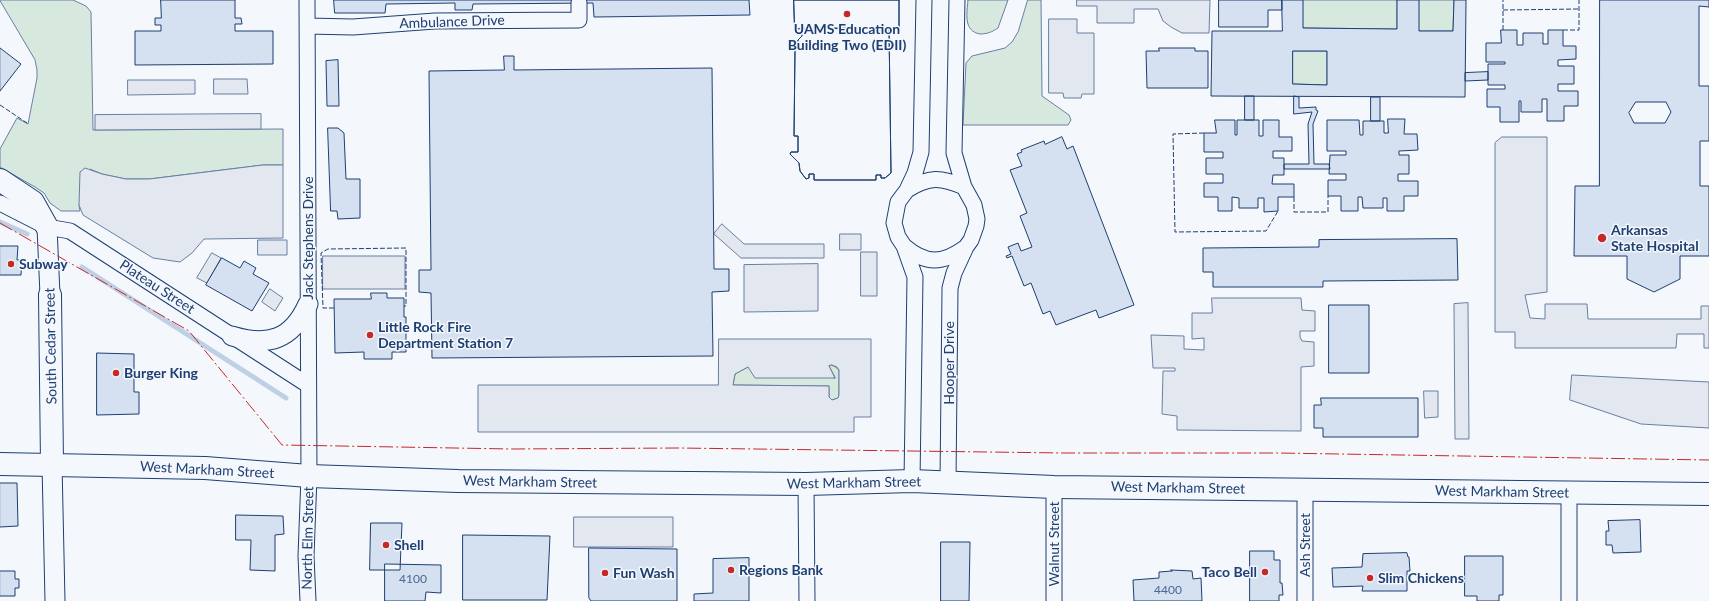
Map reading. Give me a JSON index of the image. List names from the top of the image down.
{
  "streets": {
    "main road": ["South Cedar Street", "West Markham Street"],
    "street": [
      "Ambulance Drive",
      "Jack Stephens Drive",
      "Plateau Street",
      "Hooper Drive",
      "North Elm Street",
      "Walnut Street",
      "Ash Street"
    ]
  },
  "crossings": [
    ["Ambulance Drive", "Jack Stephens Drive"],
    ["Jack Stephens Drive", "Plateau Street"],
    ["Jack Stephens Drive", "West Markham Street"],
    ["Jack Stephens Drive", "North Elm Street"],
    ["Plateau Street", "South Cedar Street"],
    ["South Cedar Street", "West Markham Street"],
    ["Hooper Drive", "West Markham Street"],
    ["West Markham Street", "North Elm Street"],
    ["West Markham Street", "Walnut Street"],
    ["West Markham Street", "Ash Street"]
  ],
  "places": [
    "UAMS Education Building Two (EDII)",
    "Arkansas State Hospital",
    "Subway",
    "Little Rock Fire Department Station 7",
    "Burger King",
    "Shell",
    "Regions Bank",
    "Taco Bell",
    "Fun Wash",
    "Slim Chickens"
  ],
  "house_numbers": ["4100", "4400"]
}
